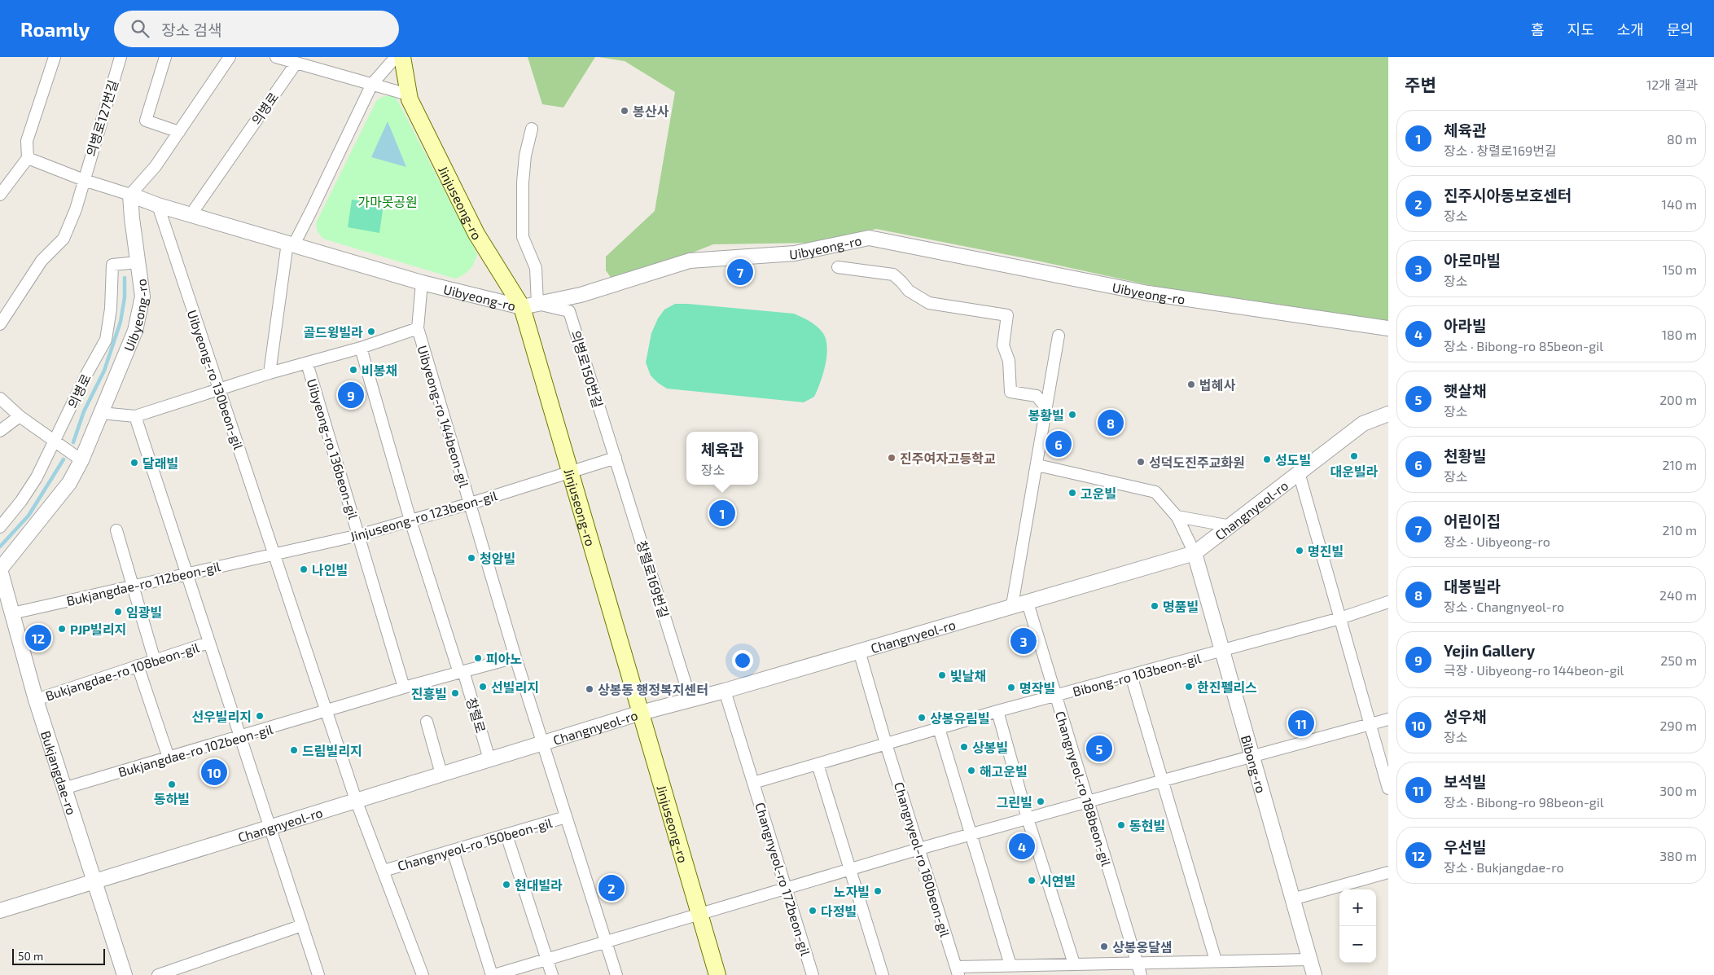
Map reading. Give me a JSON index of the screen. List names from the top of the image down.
{
  "streets": {
    "main road": ["Jinjuseong-ro"],
    "street": [
      "의병로",
      "의병로127번길",
      "Uibyeong-ro",
      "의병로150번길",
      "Uibyeong-ro 130beon-gil",
      "Uibyeong-ro 144beon-gil",
      "Uibyeong-ro 136beon-gil",
      "Changnyeol-ro",
      "Jinjuseong-ro 123beon-gil",
      "창렬로169번길",
      "Bukjangdae-ro 112beon-gil",
      "Bukjangdae-ro 108beon-gil",
      "Bibong-ro 103beon-gil",
      "창렬로",
      "Bukjangdae-ro 102beon-gil",
      "Bibong-ro",
      "Bukjangdae-ro",
      "Changnyeol-ro 188beon-gil",
      "Changnyeol-ro 150beon-gil",
      "Changnyeol-ro 180beon-gil",
      "Changnyeol-ro 172beon-gil"
    ]
  },
  "crossings": [
    ["의병로", "Uibyeong-ro"],
    ["Jinjuseong-ro", "Uibyeong-ro"],
    ["Jinjuseong-ro", "의병로150번길"],
    ["Jinjuseong-ro", "Changnyeol-ro"],
    ["Jinjuseong-ro", "Jinjuseong-ro 123beon-gil"],
    ["Uibyeong-ro", "의병로150번길"],
    ["Uibyeong-ro", "Uibyeong-ro 130beon-gil"],
    ["Uibyeong-ro", "Uibyeong-ro 144beon-gil"],
    ["Uibyeong-ro", "Bukjangdae-ro"],
    ["의병로150번길", "Jinjuseong-ro 123beon-gil"],
    ["의병로150번길", "창렬로169번길"],
    ["Uibyeong-ro 130beon-gil", "Uibyeong-ro 136beon-gil"],
    ["Uibyeong-ro 130beon-gil", "Jinjuseong-ro 123beon-gil"],
    ["Uibyeong-ro 130beon-gil", "Bukjangdae-ro 112beon-gil"],
    ["Uibyeong-ro 130beon-gil", "Bukjangdae-ro 102beon-gil"],
    ["Uibyeong-ro 130beon-gil", "Changnyeol-ro 150beon-gil"],
    ["Uibyeong-ro 144beon-gil", "Uibyeong-ro 136beon-gil"],
    ["Uibyeong-ro 144beon-gil", "Changnyeol-ro"],
    ["Uibyeong-ro 144beon-gil", "Jinjuseong-ro 123beon-gil"],
    ["Uibyeong-ro 144beon-gil", "Bukjangdae-ro 102beon-gil"],
    ["Uibyeong-ro 144beon-gil", "Changnyeol-ro 150beon-gil"],
    ["Uibyeong-ro 136beon-gil", "Jinjuseong-ro 123beon-gil"],
    ["Uibyeong-ro 136beon-gil", "Bukjangdae-ro 102beon-gil"],
    ["Changnyeol-ro", "창렬로169번길"],
    ["Changnyeol-ro", "창렬로"],
    ["Changnyeol-ro", "Bibong-ro"],
    ["Changnyeol-ro", "Bukjangdae-ro"],
    ["Changnyeol-ro", "Changnyeol-ro 188beon-gil"],
    ["Changnyeol-ro", "Changnyeol-ro 150beon-gil"],
    ["Changnyeol-ro", "Changnyeol-ro 180beon-gil"],
    ["Changnyeol-ro", "Changnyeol-ro 172beon-gil"],
    ["Jinjuseong-ro 123beon-gil", "창렬로169번길"],
    ["Jinjuseong-ro 123beon-gil", "Bukjangdae-ro 112beon-gil"],
    ["Jinjuseong-ro 123beon-gil", "창렬로"],
    ["Bukjangdae-ro 112beon-gil", "Bukjangdae-ro"],
    ["Bukjangdae-ro 108beon-gil", "Bukjangdae-ro"],
    ["Bibong-ro 103beon-gil", "Bibong-ro"],
    ["Bibong-ro 103beon-gil", "Changnyeol-ro 188beon-gil"],
    ["Bibong-ro 103beon-gil", "Changnyeol-ro 180beon-gil"],
    ["창렬로", "Bukjangdae-ro 102beon-gil"],
    ["Bukjangdae-ro 102beon-gil", "Bukjangdae-ro"],
    ["Bukjangdae-ro 102beon-gil", "Changnyeol-ro 150beon-gil"]
  ],
  "parks": ["가마못공원"],
  "places": [
    "봉산사",
    "골드윙빌라",
    "비봉채",
    "법혜사",
    "봉황빌",
    "대운빌라",
    "진주여자고등학교",
    "성도빌",
    "성덕도진주교화원",
    "달래빌",
    "고운빌",
    "명진빌",
    "청암빌",
    "나인빌",
    "명품빌",
    "임광빌",
    "PJP빌리지",
    "피아노",
    "빛날채",
    "선빌리지",
    "한진펠리스",
    "명작빌",
    "상봉동 행정복지센터",
    "진흥빌",
    "선우빌리지",
    "상봉유림빌",
    "상봉빌",
    "드림빌리지",
    "해고운빌",
    "동하빌",
    "그린빌",
    "동현빌",
    "시연빌",
    "현대빌라",
    "노자빌",
    "다정빌",
    "상봉옹달샘"
  ],
  "scale_bar": "50 m",
  "page": {
    "header": "Roamly",
    "search": "장소 검색",
    "nav": [
      "홈",
      "지도",
      "소개",
      "문의"
    ],
    "heading": ["주변", "12개 결과"],
    "list": [
      {
        "mark": "1",
        "name": "체육관",
        "note": "장소 · 창렬로169번길",
        "value": "80 m"
      },
      {
        "mark": "2",
        "name": "진주시아동보호센터",
        "note": "장소",
        "value": "140 m"
      },
      {
        "mark": "3",
        "name": "아로마빌",
        "note": "장소",
        "value": "150 m"
      },
      {
        "mark": "4",
        "name": "아라빌",
        "note": "장소 · Bibong-ro 85beon-gil",
        "value": "180 m"
      },
      {
        "mark": "5",
        "name": "햇살채",
        "note": "장소",
        "value": "200 m"
      },
      {
        "mark": "6",
        "name": "천황빌",
        "note": "장소",
        "value": "210 m"
      },
      {
        "mark": "7",
        "name": "어린이집",
        "note": "장소 · Uibyeong-ro",
        "value": "210 m"
      },
      {
        "mark": "8",
        "name": "대봉빌라",
        "note": "장소 · Changnyeol-ro",
        "value": "240 m"
      },
      {
        "mark": "9",
        "name": "Yejin Gallery",
        "note": "극장 · Uibyeong-ro 144beon-gil",
        "value": "250 m"
      },
      {
        "mark": "10",
        "name": "성우채",
        "note": "장소",
        "value": "290 m"
      },
      {
        "mark": "11",
        "name": "보석빌",
        "note": "장소 · Bibong-ro 98beon-gil",
        "value": "300 m"
      },
      {
        "mark": "12",
        "name": "우선빌",
        "note": "장소 · Bukjangdae-ro",
        "value": "380 m"
      }
    ],
    "pins": [
      "7",
      "9",
      "8",
      "6",
      "1",
      "12",
      "3",
      "11",
      "5",
      "10",
      "4",
      "2"
    ],
    "popup": ["체육관", "장소"],
    "map_buttons": ["+", "−"],
    "scale": "50 m"
  }
}
